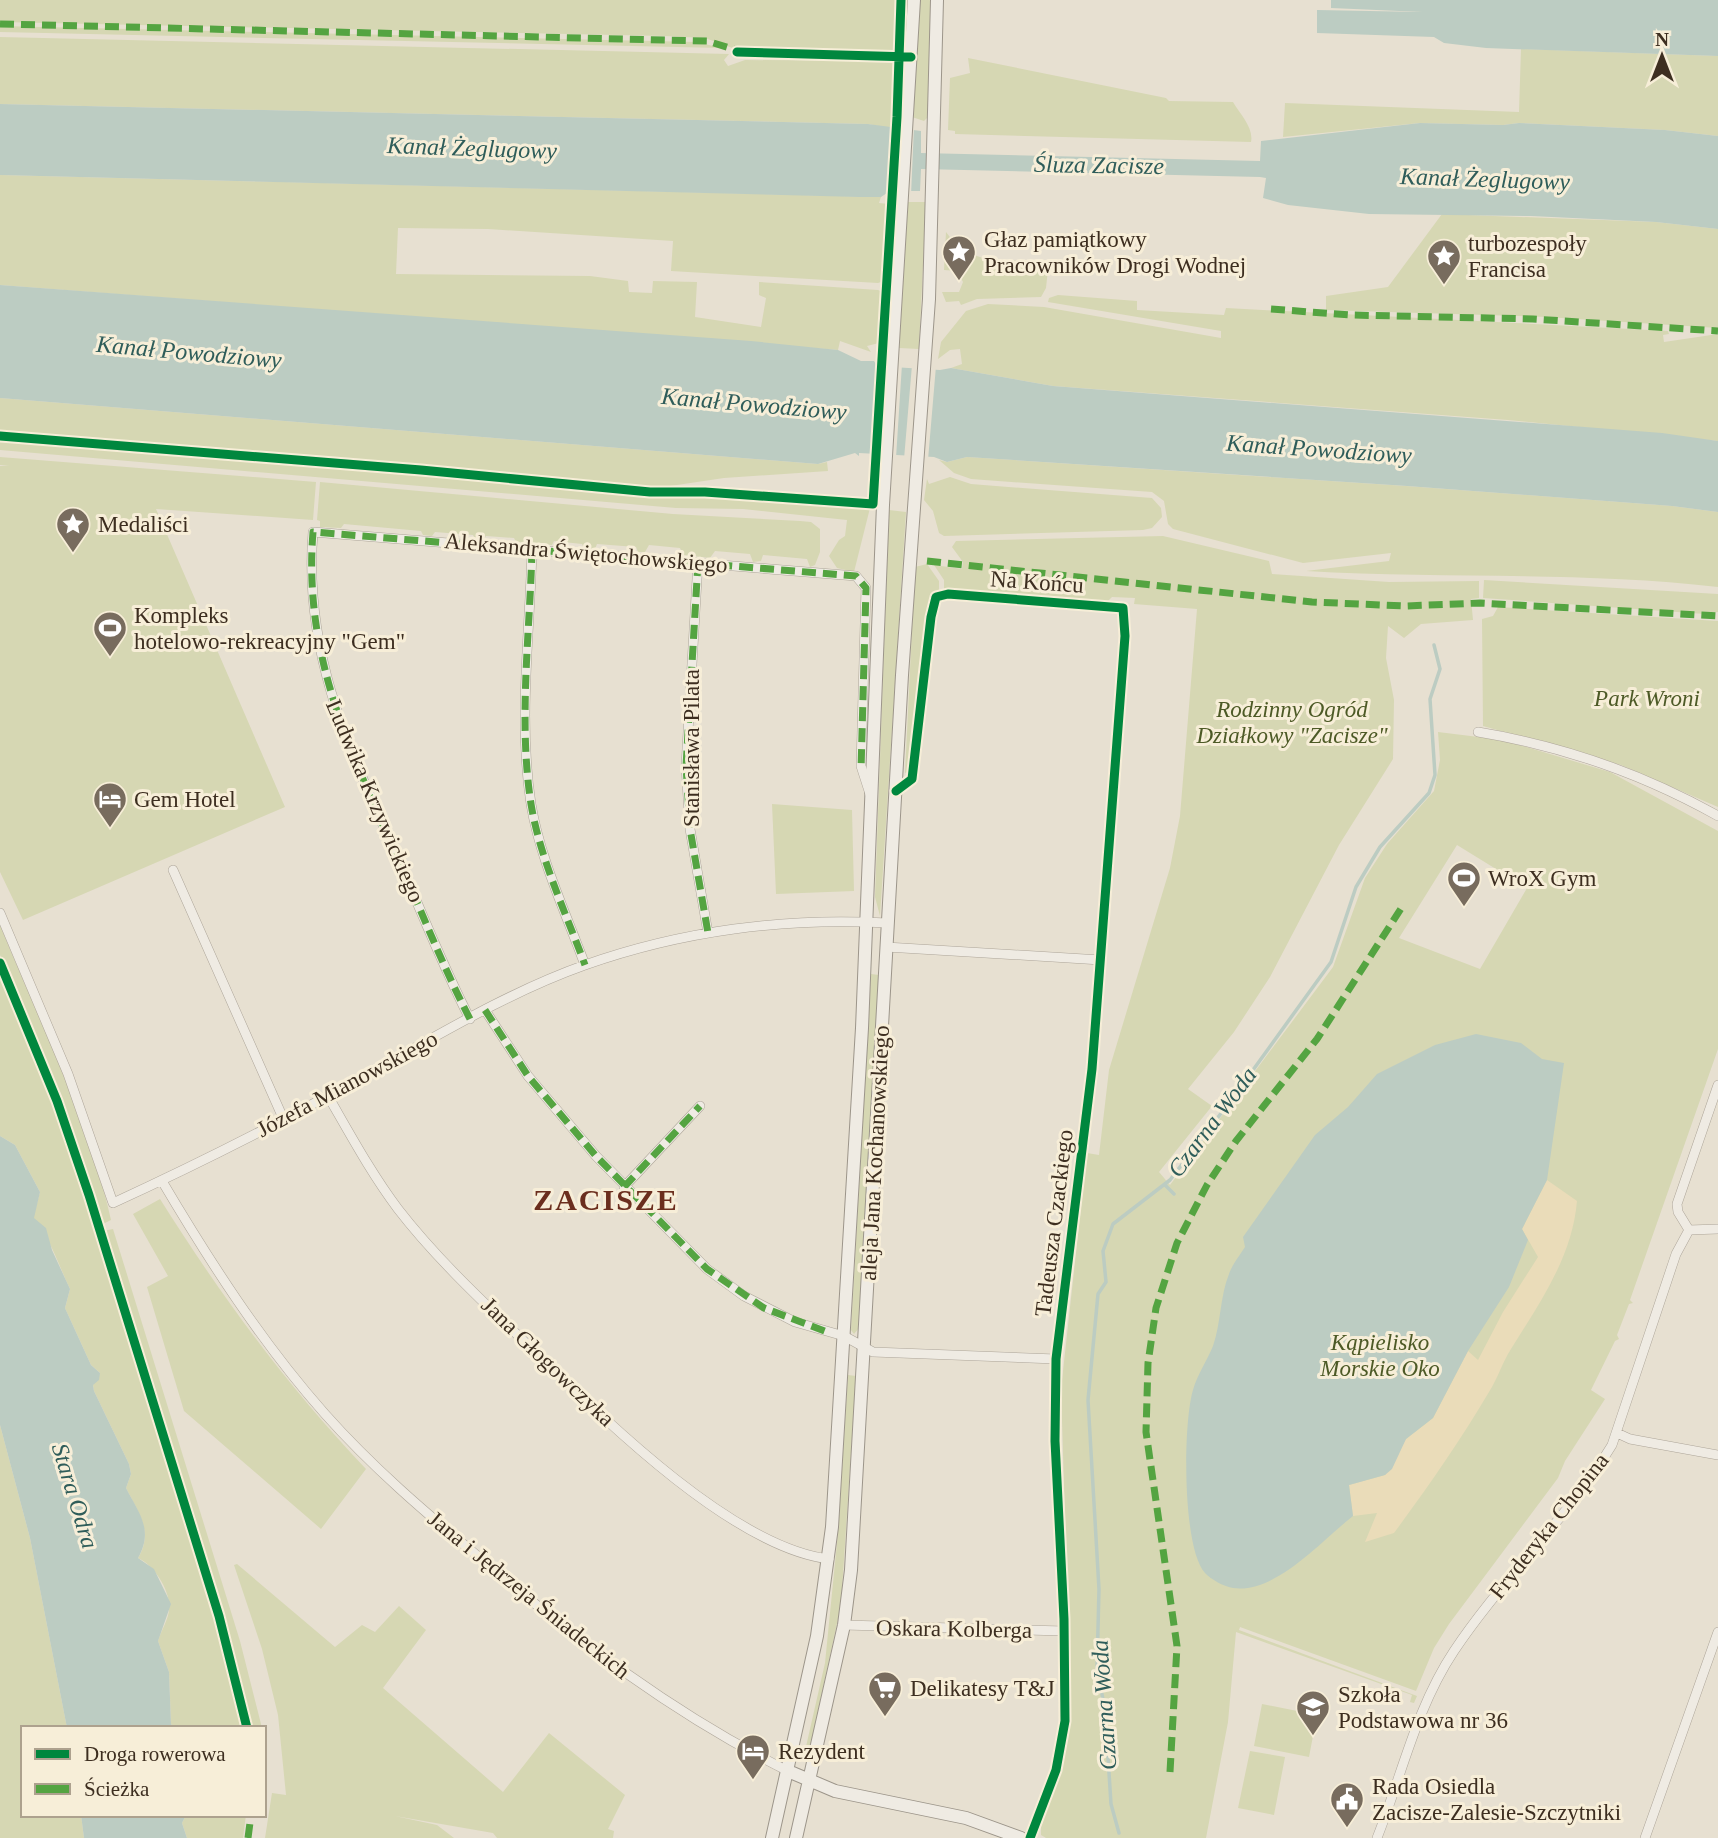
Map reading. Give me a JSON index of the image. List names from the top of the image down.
{
  "streets": {
    "main road": ["aleja Jana Kochanowskiego", "Jana i Jędrzeja Śniadeckich"],
    "street": [
      "Aleksandra Świętochowskiego",
      "Na Końcu",
      "Stanisława Pilata",
      "Ludwika Krzywickiego",
      "Józefa Mianowskiego",
      "Tadeusza Czackiego",
      "Jana Głogowczyka",
      "Fryderyka Chopina",
      "Oskara Kolberga"
    ]
  },
  "crossings": [
    ["Aleksandra Świętochowskiego", "Stanisława Pilata"],
    ["Aleksandra Świętochowskiego", "Ludwika Krzywickiego"],
    ["Aleksandra Świętochowskiego", "aleja Jana Kochanowskiego"],
    ["Na Końcu", "aleja Jana Kochanowskiego"],
    ["Na Końcu", "Tadeusza Czackiego"],
    ["Stanisława Pilata", "Józefa Mianowskiego"],
    ["Ludwika Krzywickiego", "Józefa Mianowskiego"],
    ["Józefa Mianowskiego", "aleja Jana Kochanowskiego"],
    ["Józefa Mianowskiego", "Jana Głogowczyka"],
    ["Józefa Mianowskiego", "Jana i Jędrzeja Śniadeckich"],
    ["aleja Jana Kochanowskiego", "Jana Głogowczyka"],
    ["aleja Jana Kochanowskiego", "Jana i Jędrzeja Śniadeckich"],
    ["aleja Jana Kochanowskiego", "Oskara Kolberga"],
    ["Tadeusza Czackiego", "Oskara Kolberga"]
  ],
  "districts": ["ZACISZE"],
  "water": [
    "Kanał Żeglugowy",
    "Śluza Zacisze",
    "Kanał Powodziowy",
    "Czarna Woda",
    "Stara Odra"
  ],
  "parks": ["Park Wroni", "Rodzinny Ogród Działkowy \"Zacisze\"", "Kąpielisko Morskie Oko"],
  "places": {
    "place": ["Głaz pamiątkowy Pracowników Drogi Wodnej", "turbozespoły Francisa", "Medaliści"],
    "sports": ["Kompleks hotelowo-rekreacyjny \"Gem\"", "WroX Gym"],
    "hotel": ["Gem Hotel", "Rezydent"],
    "supermarket": ["Delikatesy T&J"],
    "school or university": ["Szkoła Podstawowa nr 36"],
    "public building": ["Rada Osiedla Zacisze-Zalesie-Szczytniki"]
  },
  "legend": ["Droga rowerowa", "Ścieżka"],
  "north": "top"
}
